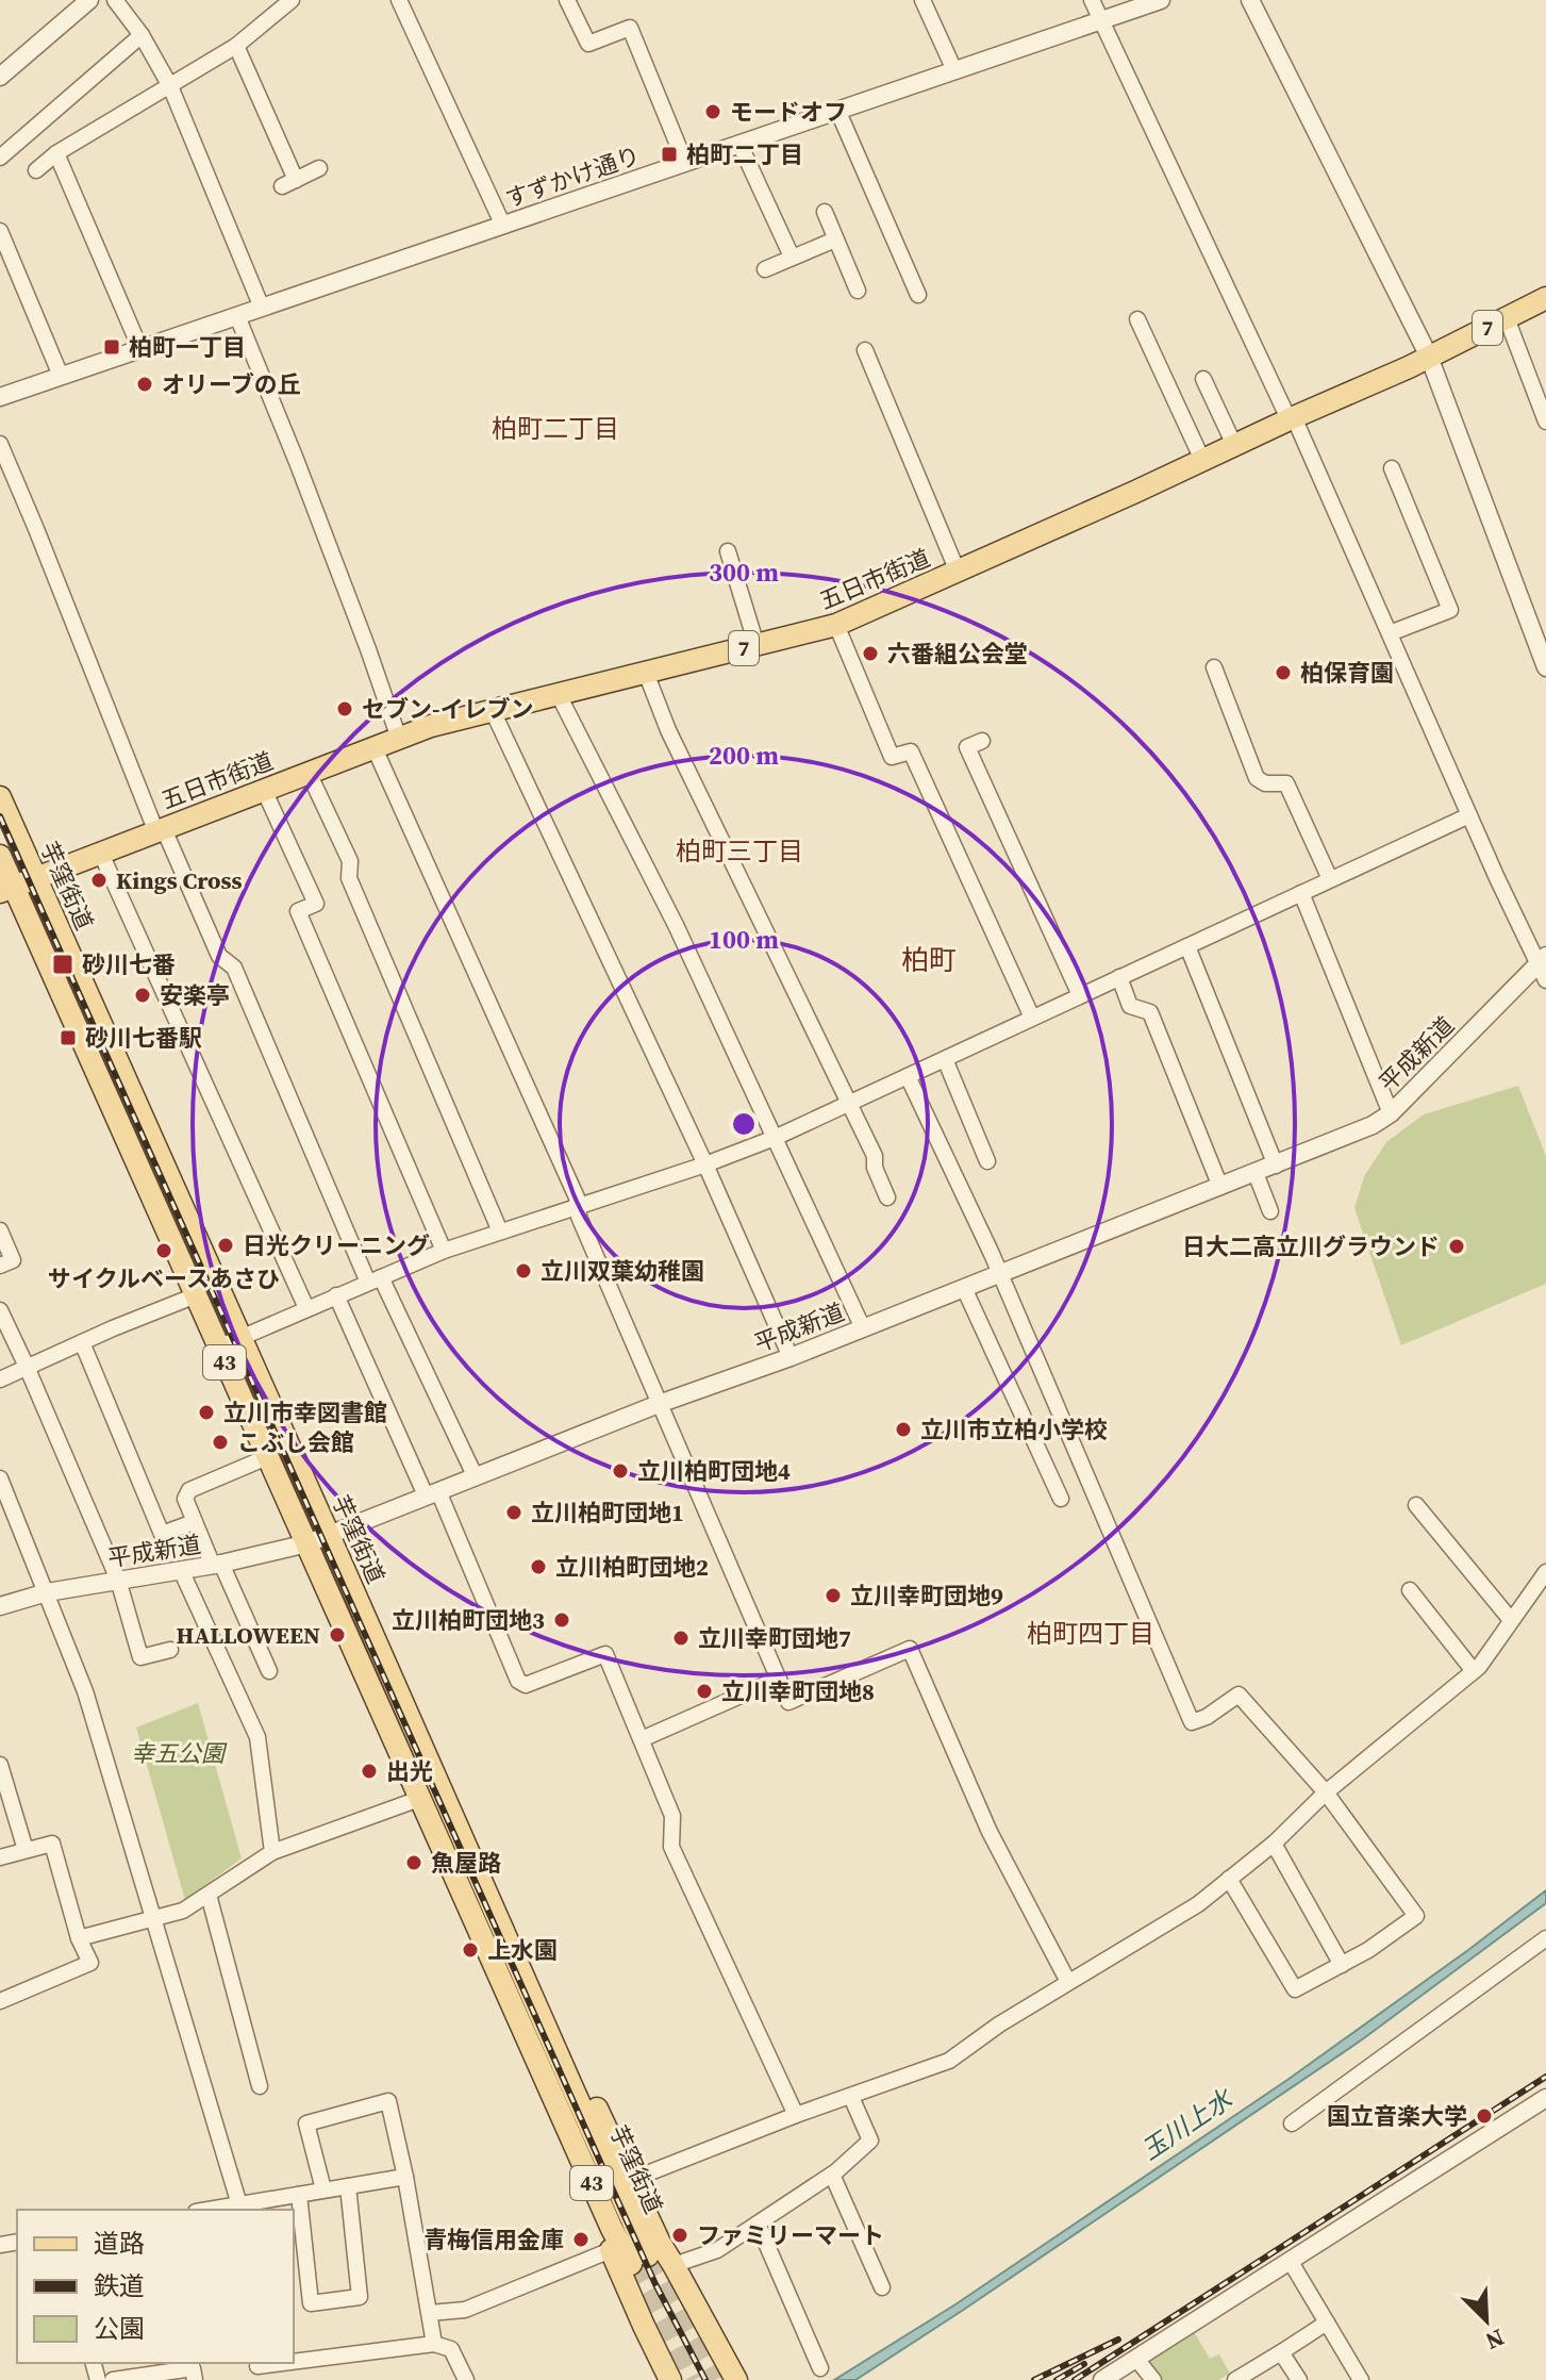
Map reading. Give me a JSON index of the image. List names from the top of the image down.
{
  "streets": {
    "main road": [
      "7",
      "五日市街道",
      "芋窪街道",
      "43"
    ],
    "street": ["すずかけ通り", "平成新道"]
  },
  "crossings": [
    ["五日市街道", "芋窪街道"],
    ["芋窪街道", "平成新道"]
  ],
  "districts": [
    "柏町二丁目",
    "柏町三丁目",
    "柏町",
    "柏町四丁目"
  ],
  "water": ["玉川上水"],
  "parks": ["幸五公園"],
  "places": {
    "other": [
      "モードオフ",
      "オリーブの丘",
      "六番組公会堂",
      "柏保育園",
      "セブン-イレブン",
      "Kings Cross",
      "安楽亭",
      "日光クリーニング",
      "日大二高立川グラウンド",
      "サイクルベースあさひ",
      "立川双葉幼稚園",
      "立川市幸図書館",
      "立川市立柏小学校",
      "こぶし会館",
      "立川柏町団地4",
      "立川柏町団地1",
      "立川柏町団地2",
      "立川幸町団地9",
      "立川柏町団地3",
      "HALLOWEEN",
      "立川幸町団地7",
      "立川幸町団地8",
      "出光",
      "魚屋路",
      "上水園",
      "国立音楽大学",
      "ファミリーマート",
      "青梅信用金庫"
    ],
    "transit": [
      "柏町二丁目",
      "柏町一丁目",
      "砂川七番",
      "砂川七番駅"
    ]
  },
  "legend": ["道路", "鉄道", "公園"],
  "north": "bottom right",
  "rings": ["300 m", "200 m", "100 m"]
}
